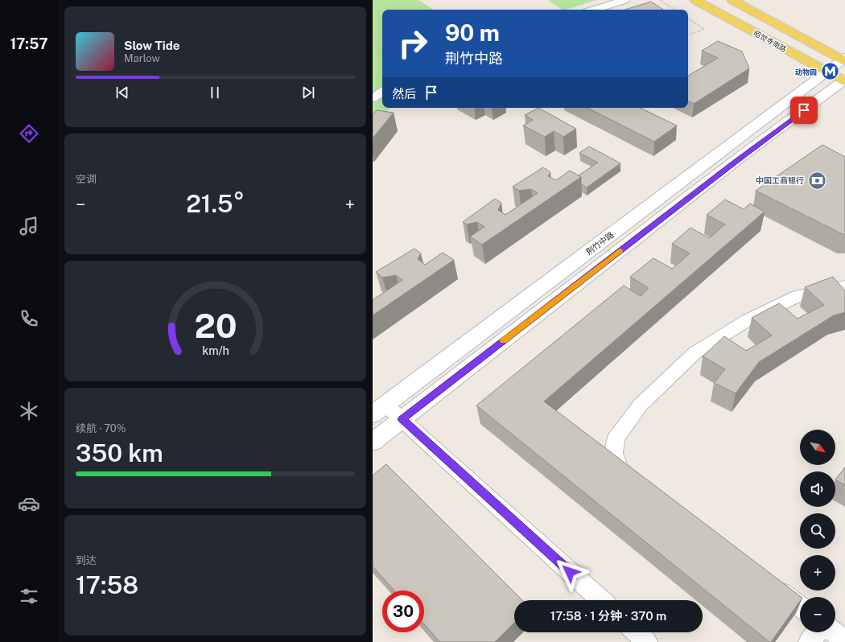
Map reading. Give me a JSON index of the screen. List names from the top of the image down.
{
  "streets": {
    "main road": ["昭觉寺南路", "荆竹中路"]
  },
  "crossings": [
    ["昭觉寺南路", "荆竹中路"]
  ],
  "places": {
    "metro station": ["动物园"],
    "bank": ["中国工商银行"]
  },
  "north": "bottom right",
  "page": {
    "tabs": "17:57",
    "turn": ["90 m", "荆竹中路"],
    "song": ["Slow Tide", "Marlow"],
    "then": "然后",
    "tile": [
      "空调",
      ["续航 · 70%", "350 km"],
      ["到达", "17:58"]
    ],
    "heat": ["−", "21.5°", "+"],
    "map_buttons": ["+", "−"],
    "limit": "30",
    "trip": "17:58 · 1 分钟 · 370 m",
    "gauge": ["20", "km/h"]
  }
}
